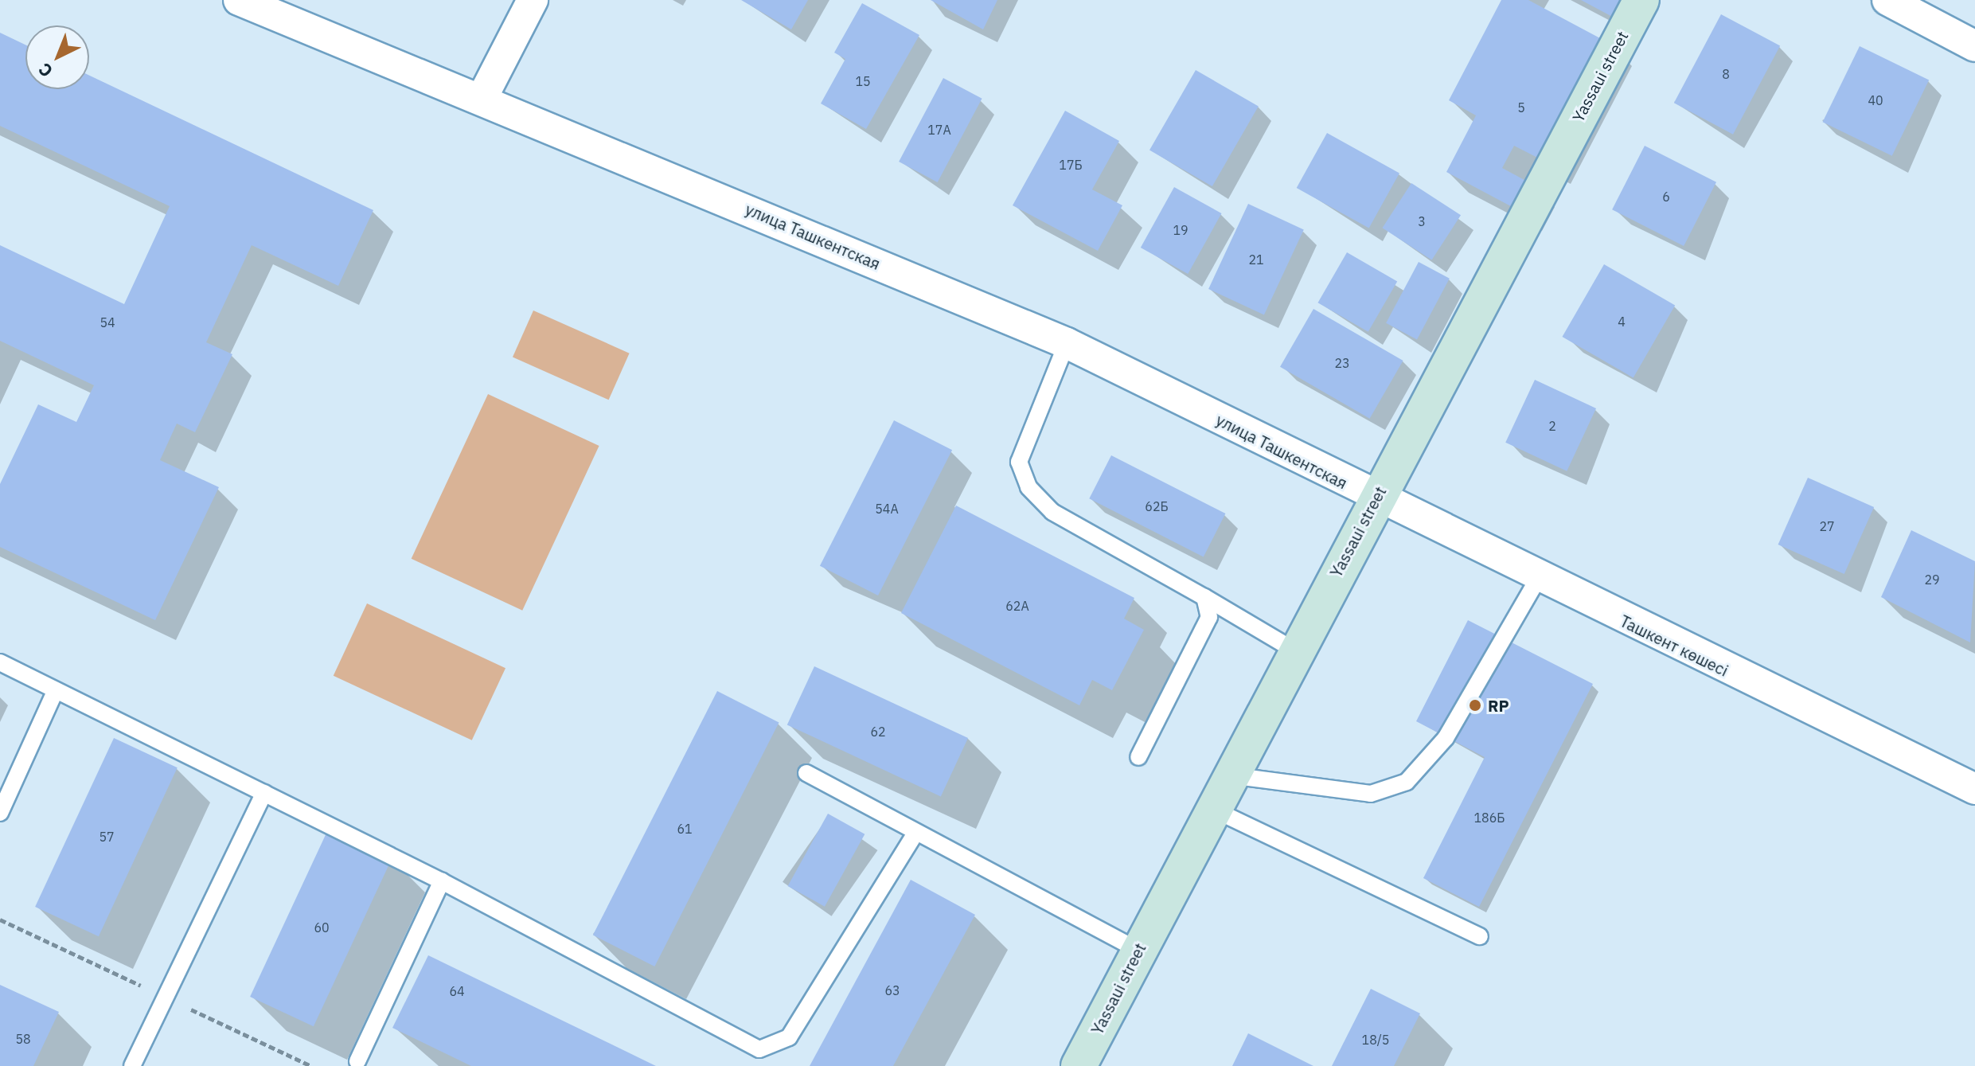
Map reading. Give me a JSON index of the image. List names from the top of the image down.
{
  "streets": {
    "main road": ["Yassaui street"],
    "street": ["улица Ташкентская", "Ташкент көшесі"]
  },
  "crossings": [
    ["Yassaui street", "улица Ташкентская"],
    ["Yassaui street", "Ташкент көшесі"],
    ["улица Ташкентская", "Ташкент көшесі"]
  ],
  "places": ["RP"],
  "house_numbers": [
    "8",
    "15",
    "40",
    "5",
    "17А",
    "17Б",
    "6",
    "3",
    "19",
    "21",
    "4",
    "54",
    "23",
    "2",
    "62Б",
    "54А",
    "27",
    "29",
    "62А",
    "62",
    "186Б",
    "61",
    "57",
    "60",
    "63",
    "64",
    "58",
    "18/5"
  ],
  "north": "bottom left"
}
